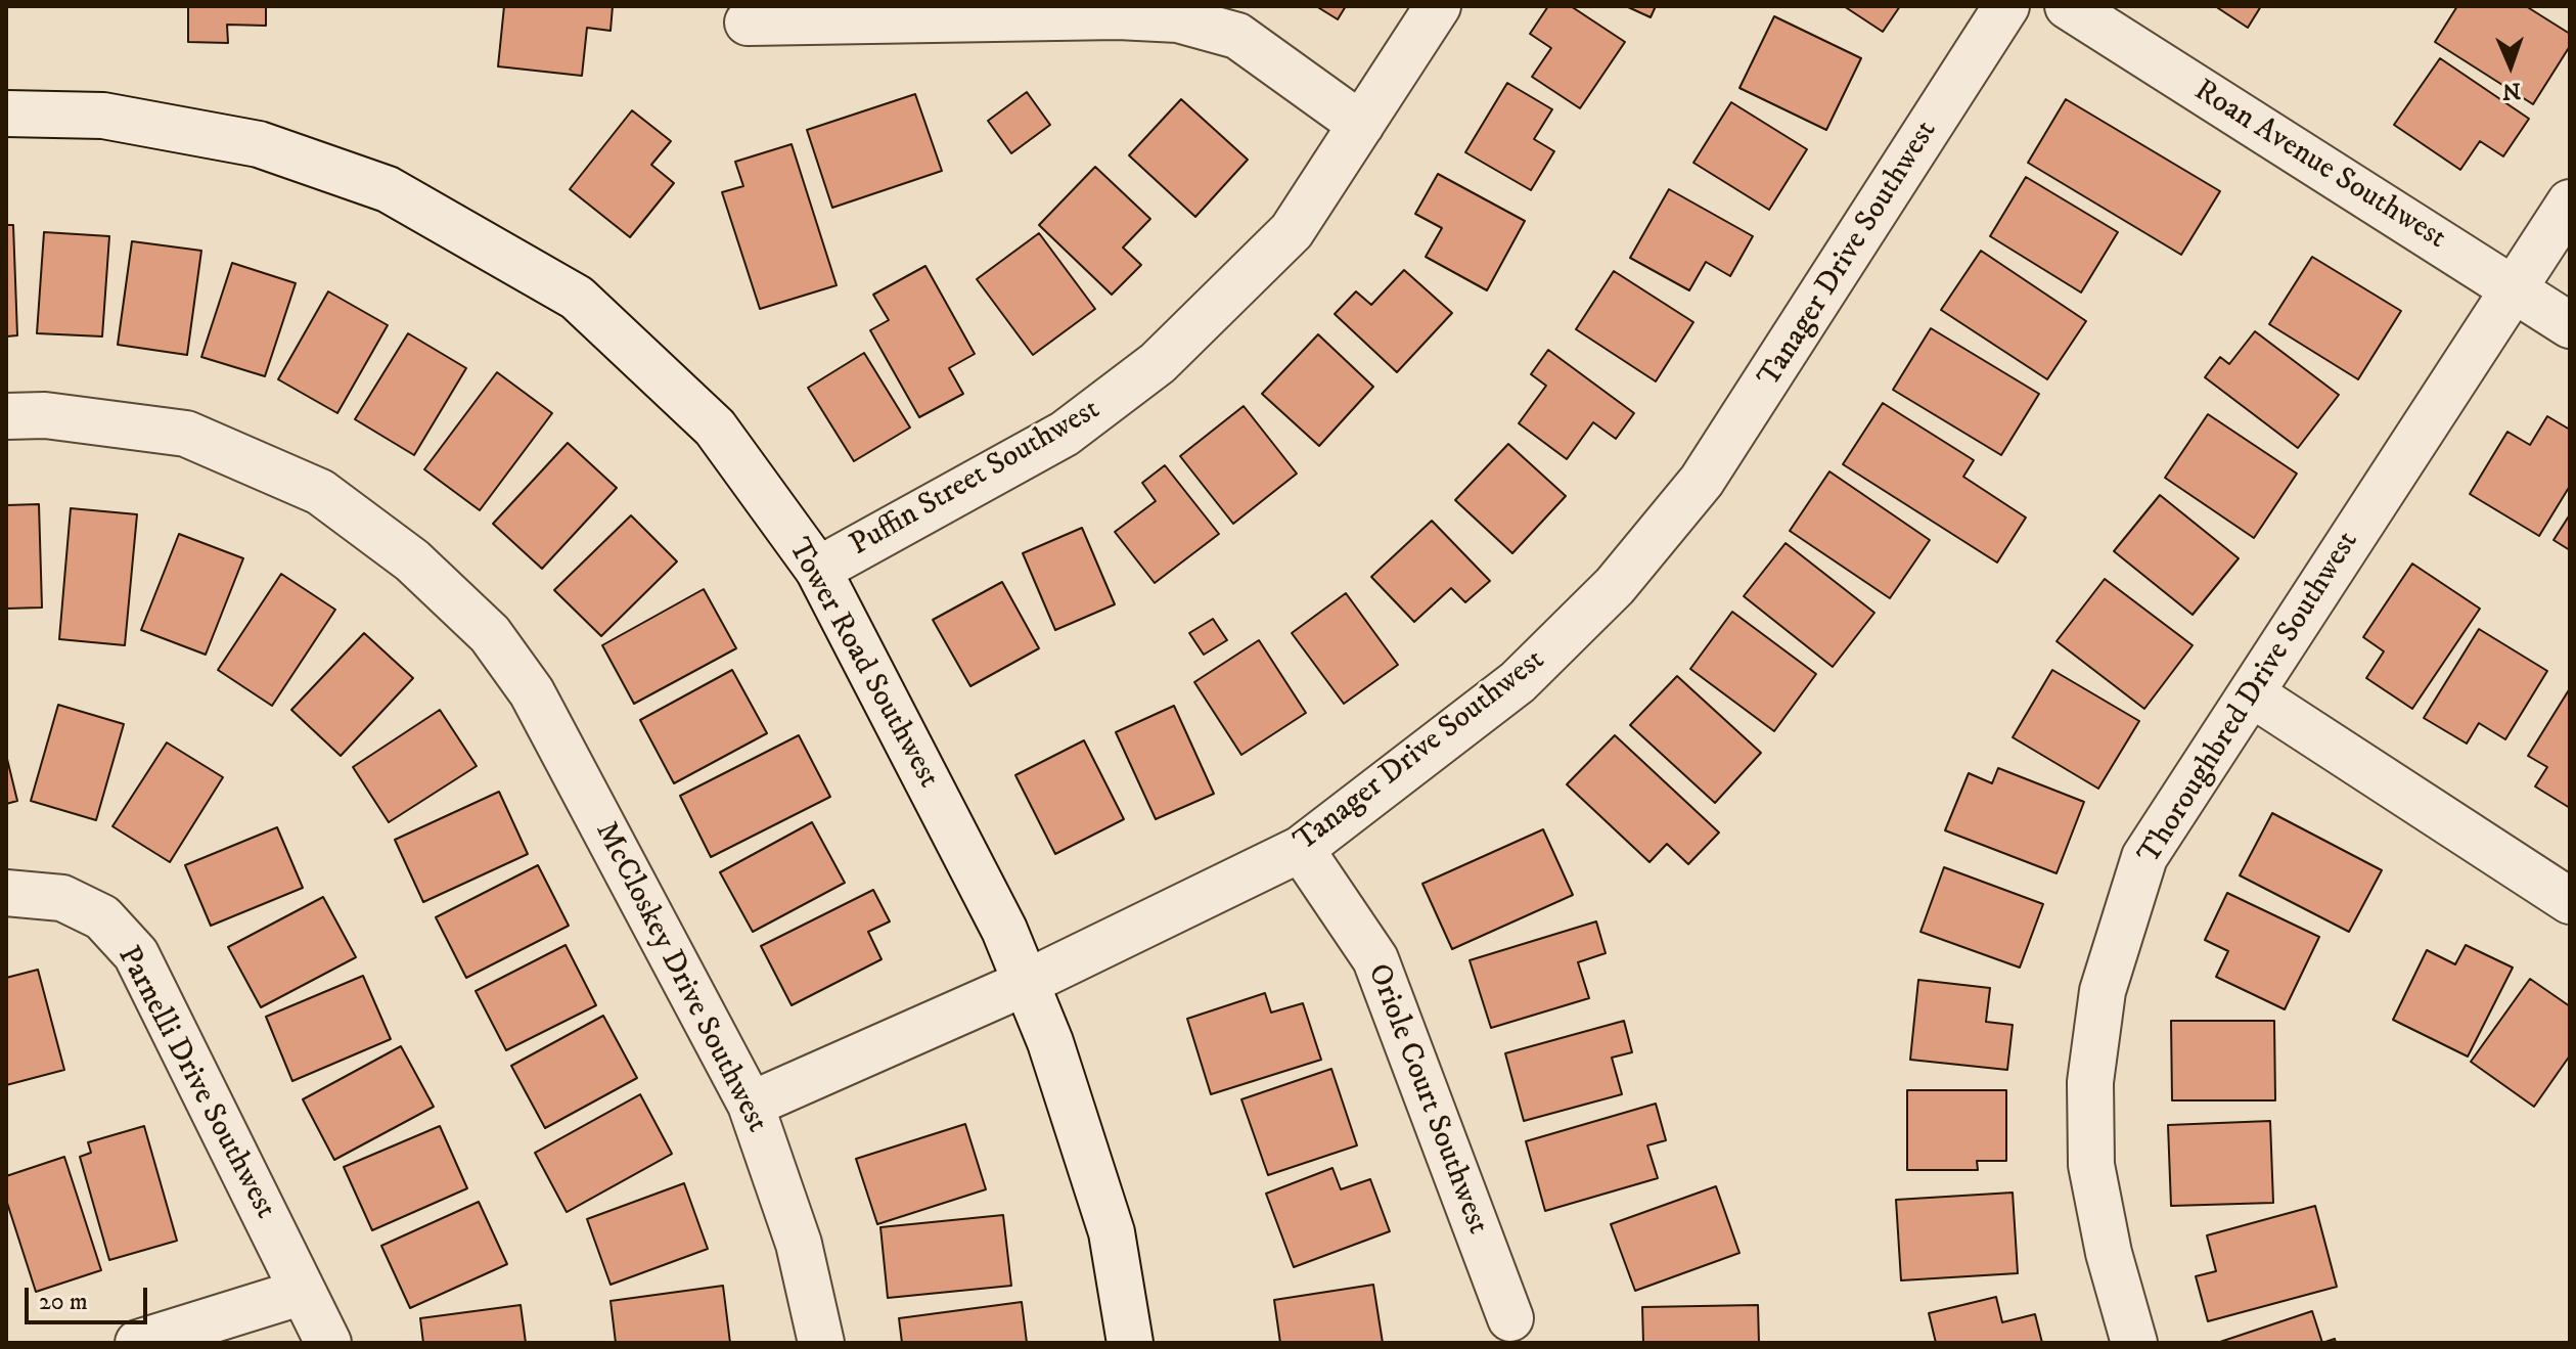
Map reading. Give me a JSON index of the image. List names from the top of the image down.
{
  "streets": {
    "street": [
      "Roan Avenue Southwest",
      "Tanager Drive Southwest",
      "Puffin Street Southwest",
      "Tower Road Southwest",
      "Thoroughbred Drive Southwest",
      "McCloskey Drive Southwest",
      "Parnelli Drive Southwest",
      "Oriole Court Southwest"
    ]
  },
  "crossings": [
    ["Roan Avenue Southwest", "Thoroughbred Drive Southwest"],
    ["Tanager Drive Southwest", "Tower Road Southwest"],
    ["Tanager Drive Southwest", "McCloskey Drive Southwest"],
    ["Tanager Drive Southwest", "Oriole Court Southwest"],
    ["Puffin Street Southwest", "Tower Road Southwest"]
  ],
  "scale_bar": "20 m",
  "north": "bottom"
}
